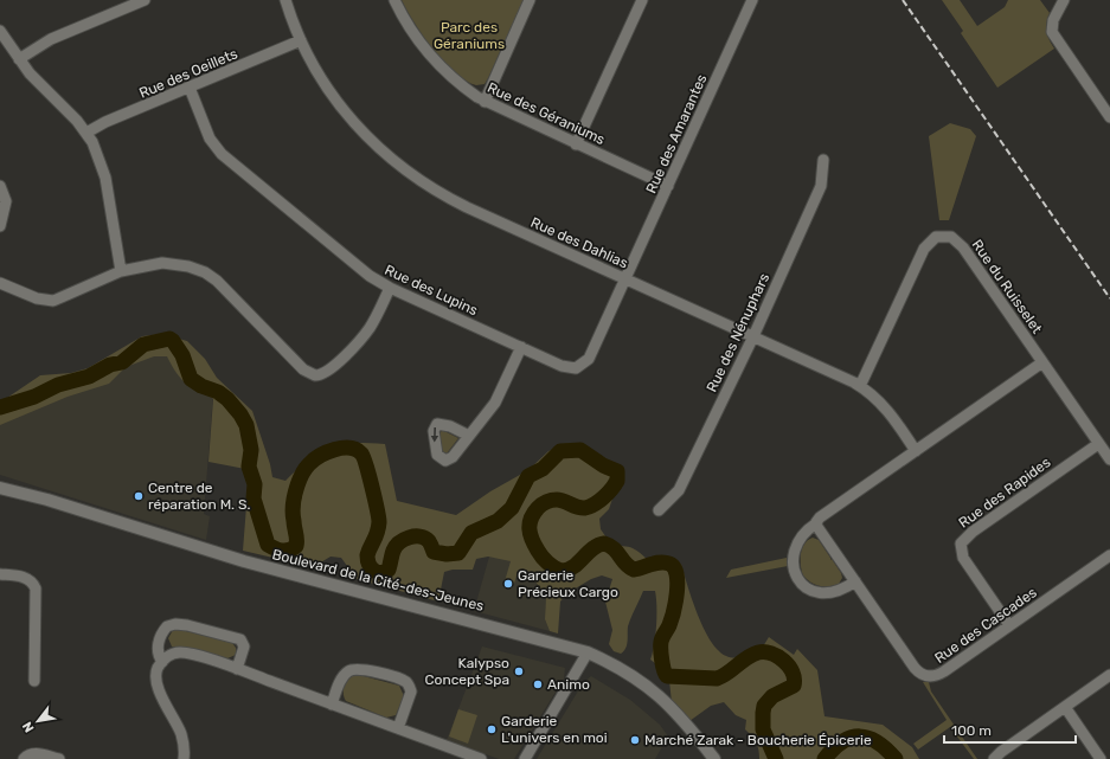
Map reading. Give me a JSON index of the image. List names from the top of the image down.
{
  "streets": {
    "main road": ["Boulevard de la Cité-des-Jeunes"],
    "street": [
      "Rue des Oeillets",
      "Rue des Géraniums",
      "Rue des Amarantes",
      "Rue des Dahlias",
      "Rue du Ruisselet",
      "Rue des Lupins",
      "Rue des Nénuphars",
      "Rue des Rapides",
      "Rue des Cascades"
    ]
  },
  "crossings": [
    ["Rue des Oeillets", "Rue des Dahlias"],
    ["Rue des Oeillets", "Rue des Lupins"],
    ["Rue des Géraniums", "Rue des Amarantes"],
    ["Rue des Amarantes", "Rue des Dahlias"],
    ["Rue des Amarantes", "Rue des Lupins"],
    ["Rue des Dahlias", "Rue du Ruisselet"],
    ["Rue des Dahlias", "Rue des Lupins"],
    ["Rue des Dahlias", "Rue des Nénuphars"],
    ["Rue du Ruisselet", "Rue des Rapides"],
    ["Rue des Rapides", "Rue des Cascades"]
  ],
  "parks": ["Parc des Géraniums"],
  "places": [
    "Centre de réparation M. S.",
    "Garderie Précieux Cargo",
    "Kalypso Concept Spa",
    "Animo",
    "Garderie L'univers en moi",
    "Marché Zarak - Boucherie Épicerie"
  ],
  "scale_bar": "100 m",
  "north": "bottom left"
}
